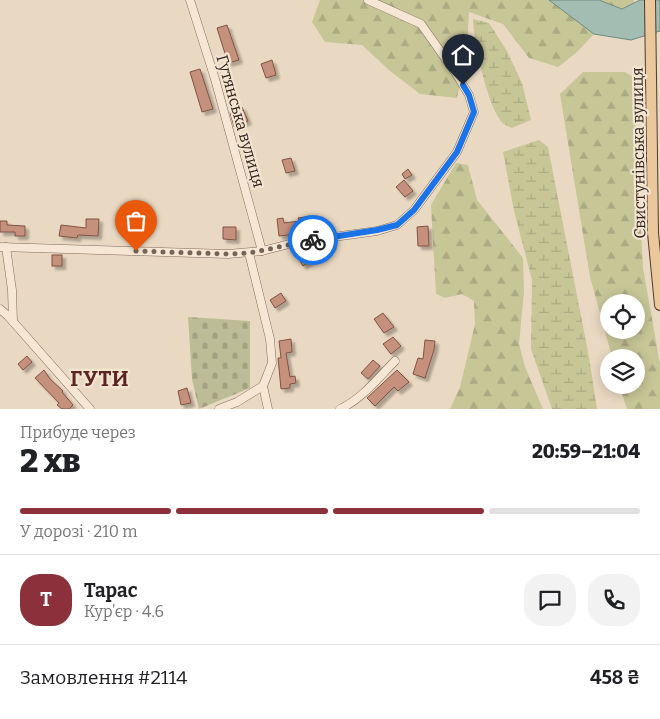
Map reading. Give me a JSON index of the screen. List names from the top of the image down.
{
  "streets": {
    "main road": ["Свистунівська вулиця"],
    "street": ["Гутянська вулиця"]
  },
  "districts": ["ГУТИ"],
  "page": {
    "heading": ["2 хв", "Прибуде через", "20:59–21:04"],
    "panel": [
      "Тарас",
      "Кур’єр · 4.6",
      "Замовлення #2114",
      "458 ₴"
    ],
    "bar": "У дорозі · 210 m",
    "round": "Т"
  }
}
